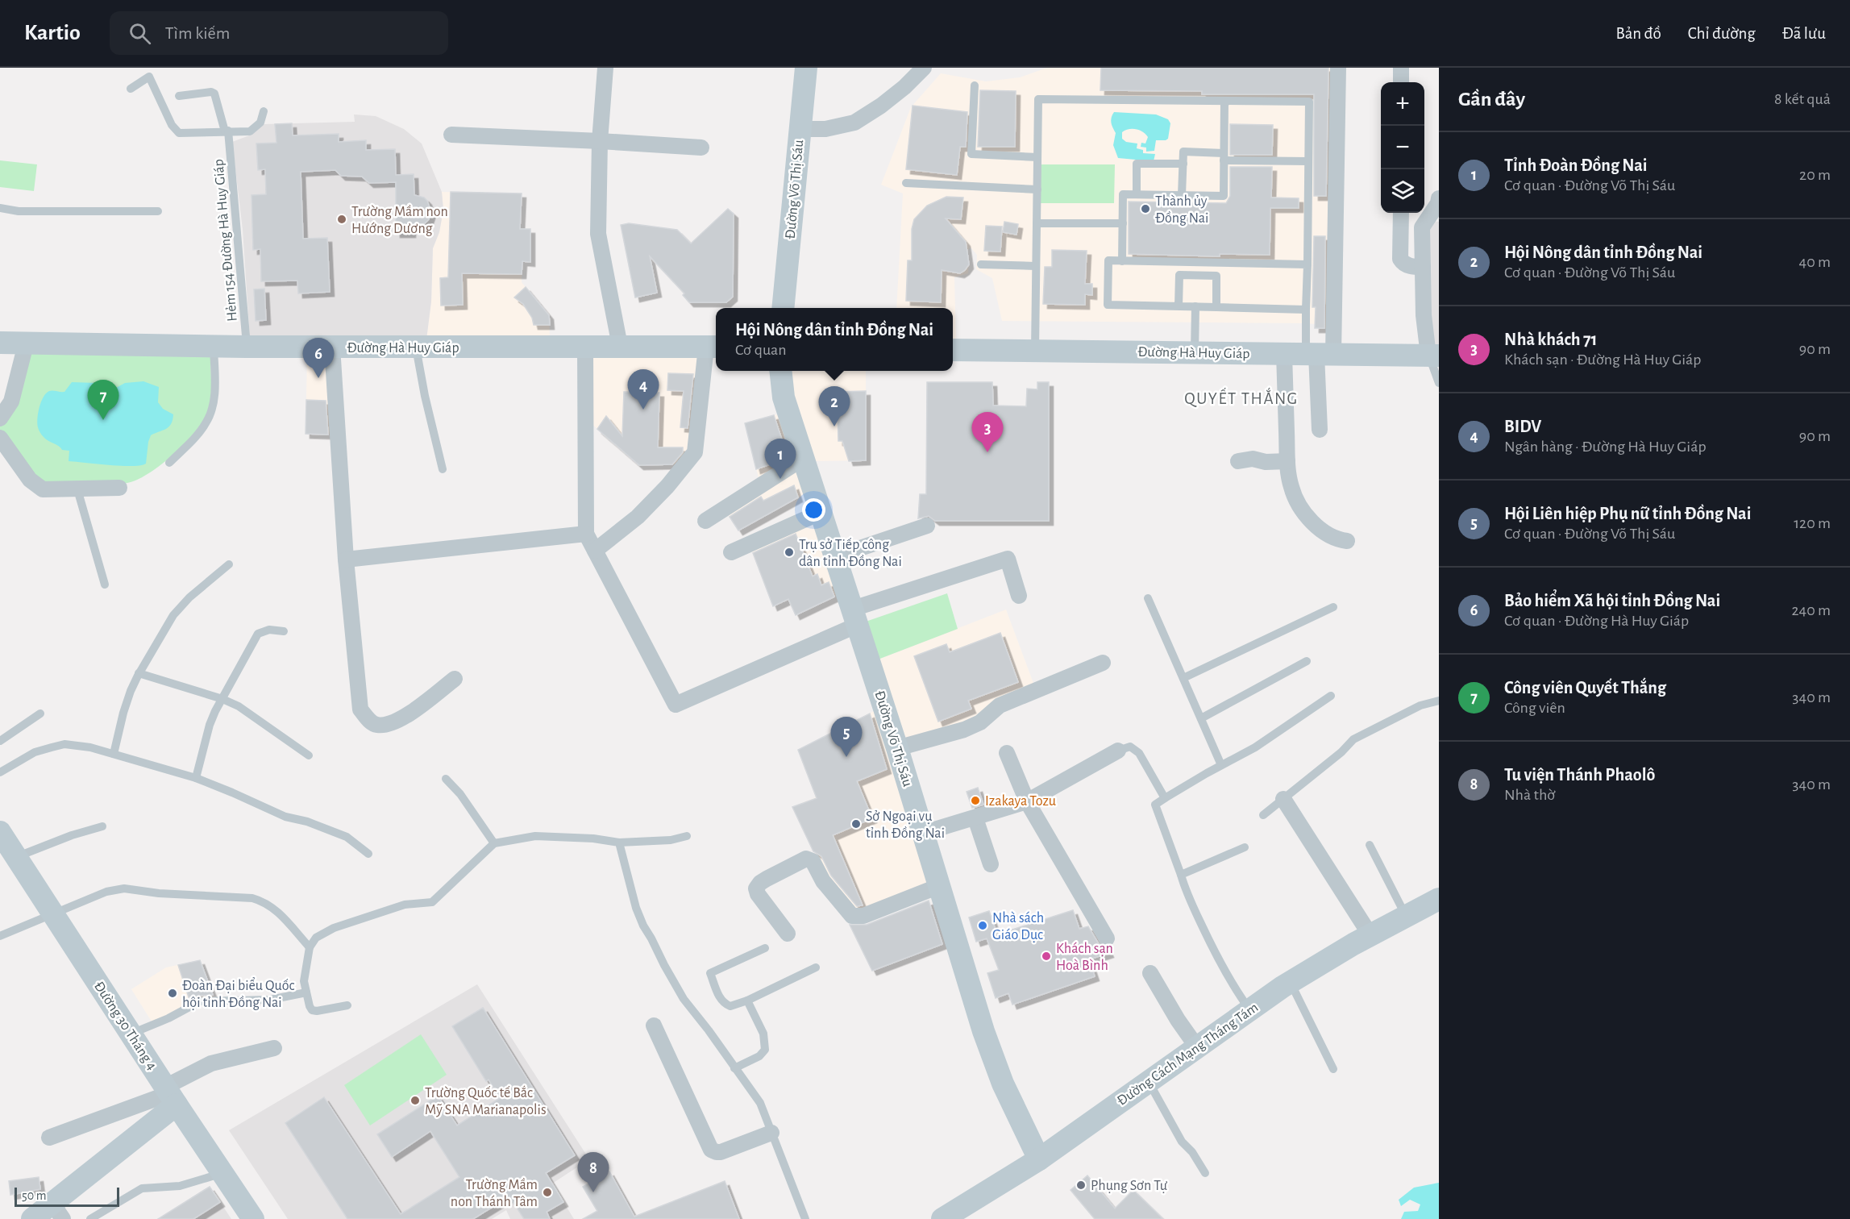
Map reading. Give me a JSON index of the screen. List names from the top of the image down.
{
  "streets": {
    "main road": [
      "Đường Võ Thị Sáu",
      "Đường Hà Huy Giáp",
      "Đường 30 Tháng 4",
      "Đường Cách Mạng Tháng Tám"
    ],
    "lane": ["Hẻm 154 Đường Hà Huy Giáp"]
  },
  "crossings": [
    ["Đường Võ Thị Sáu", "Đường Cách Mạng Tháng Tám"],
    ["Hẻm 154 Đường Hà Huy Giáp", "Đường Hà Huy Giáp"]
  ],
  "districts": ["QUYẾT THẮNG"],
  "places": [
    "Thành ủy Đồng Nai",
    "Trường Mầm non Hướng Dương",
    "Trụ sở Tiếp công dân tỉnh Đồng Nai",
    "Izakaya Tozu",
    "Sở Ngoại vụ tỉnh Đồng Nai",
    "Nhà sách Giáo Dục",
    "Khách sạn Hoà Bình",
    "Đoàn Đại biểu Quốc hội tỉnh Đồng Nai",
    "Trường Quốc tế Bắc Mỹ SNA Marianapolis",
    "Phụng Sơn Tự",
    "Trường Mầm non Thánh Tâm"
  ],
  "scale_bar": "50 m",
  "page": {
    "header": "Kartio",
    "search": "Tìm kiếm",
    "nav": ["Bản đồ", "Chỉ đường", "Đã lưu"],
    "heading": ["Gần đây", "8 kết quả"],
    "map_buttons": ["+", "−"],
    "list": [
      {
        "mark": "1",
        "name": "Tỉnh Đoàn Đồng Nai",
        "note": "Cơ quan · Đường Võ Thị Sáu",
        "value": "20 m"
      },
      {
        "mark": "2",
        "name": "Hội Nông dân tỉnh Đồng Nai",
        "note": "Cơ quan · Đường Võ Thị Sáu",
        "value": "40 m"
      },
      {
        "mark": "3",
        "name": "Nhà khách 71",
        "note": "Khách sạn · Đường Hà Huy Giáp",
        "value": "90 m"
      },
      {
        "mark": "4",
        "name": "BIDV",
        "note": "Ngân hàng · Đường Hà Huy Giáp",
        "value": "90 m"
      },
      {
        "mark": "5",
        "name": "Hội Liên hiệp Phụ nữ tỉnh Đồng Nai",
        "note": "Cơ quan · Đường Võ Thị Sáu",
        "value": "120 m"
      },
      {
        "mark": "6",
        "name": "Bảo hiểm Xã hội tỉnh Đồng Nai",
        "note": "Cơ quan · Đường Hà Huy Giáp",
        "value": "240 m"
      },
      {
        "mark": "7",
        "name": "Công viên Quyết Thắng",
        "note": "Công viên",
        "value": "340 m"
      },
      {
        "mark": "8",
        "name": "Tu viện Thánh Phaolô",
        "note": "Nhà thờ",
        "value": "340 m"
      }
    ],
    "popup": ["Hội Nông dân tỉnh Đồng Nai", "Cơ quan"],
    "pins": [
      "6",
      "4",
      "7",
      "2",
      "3",
      "1",
      "5",
      "8"
    ],
    "scale": "50 m"
  }
}
